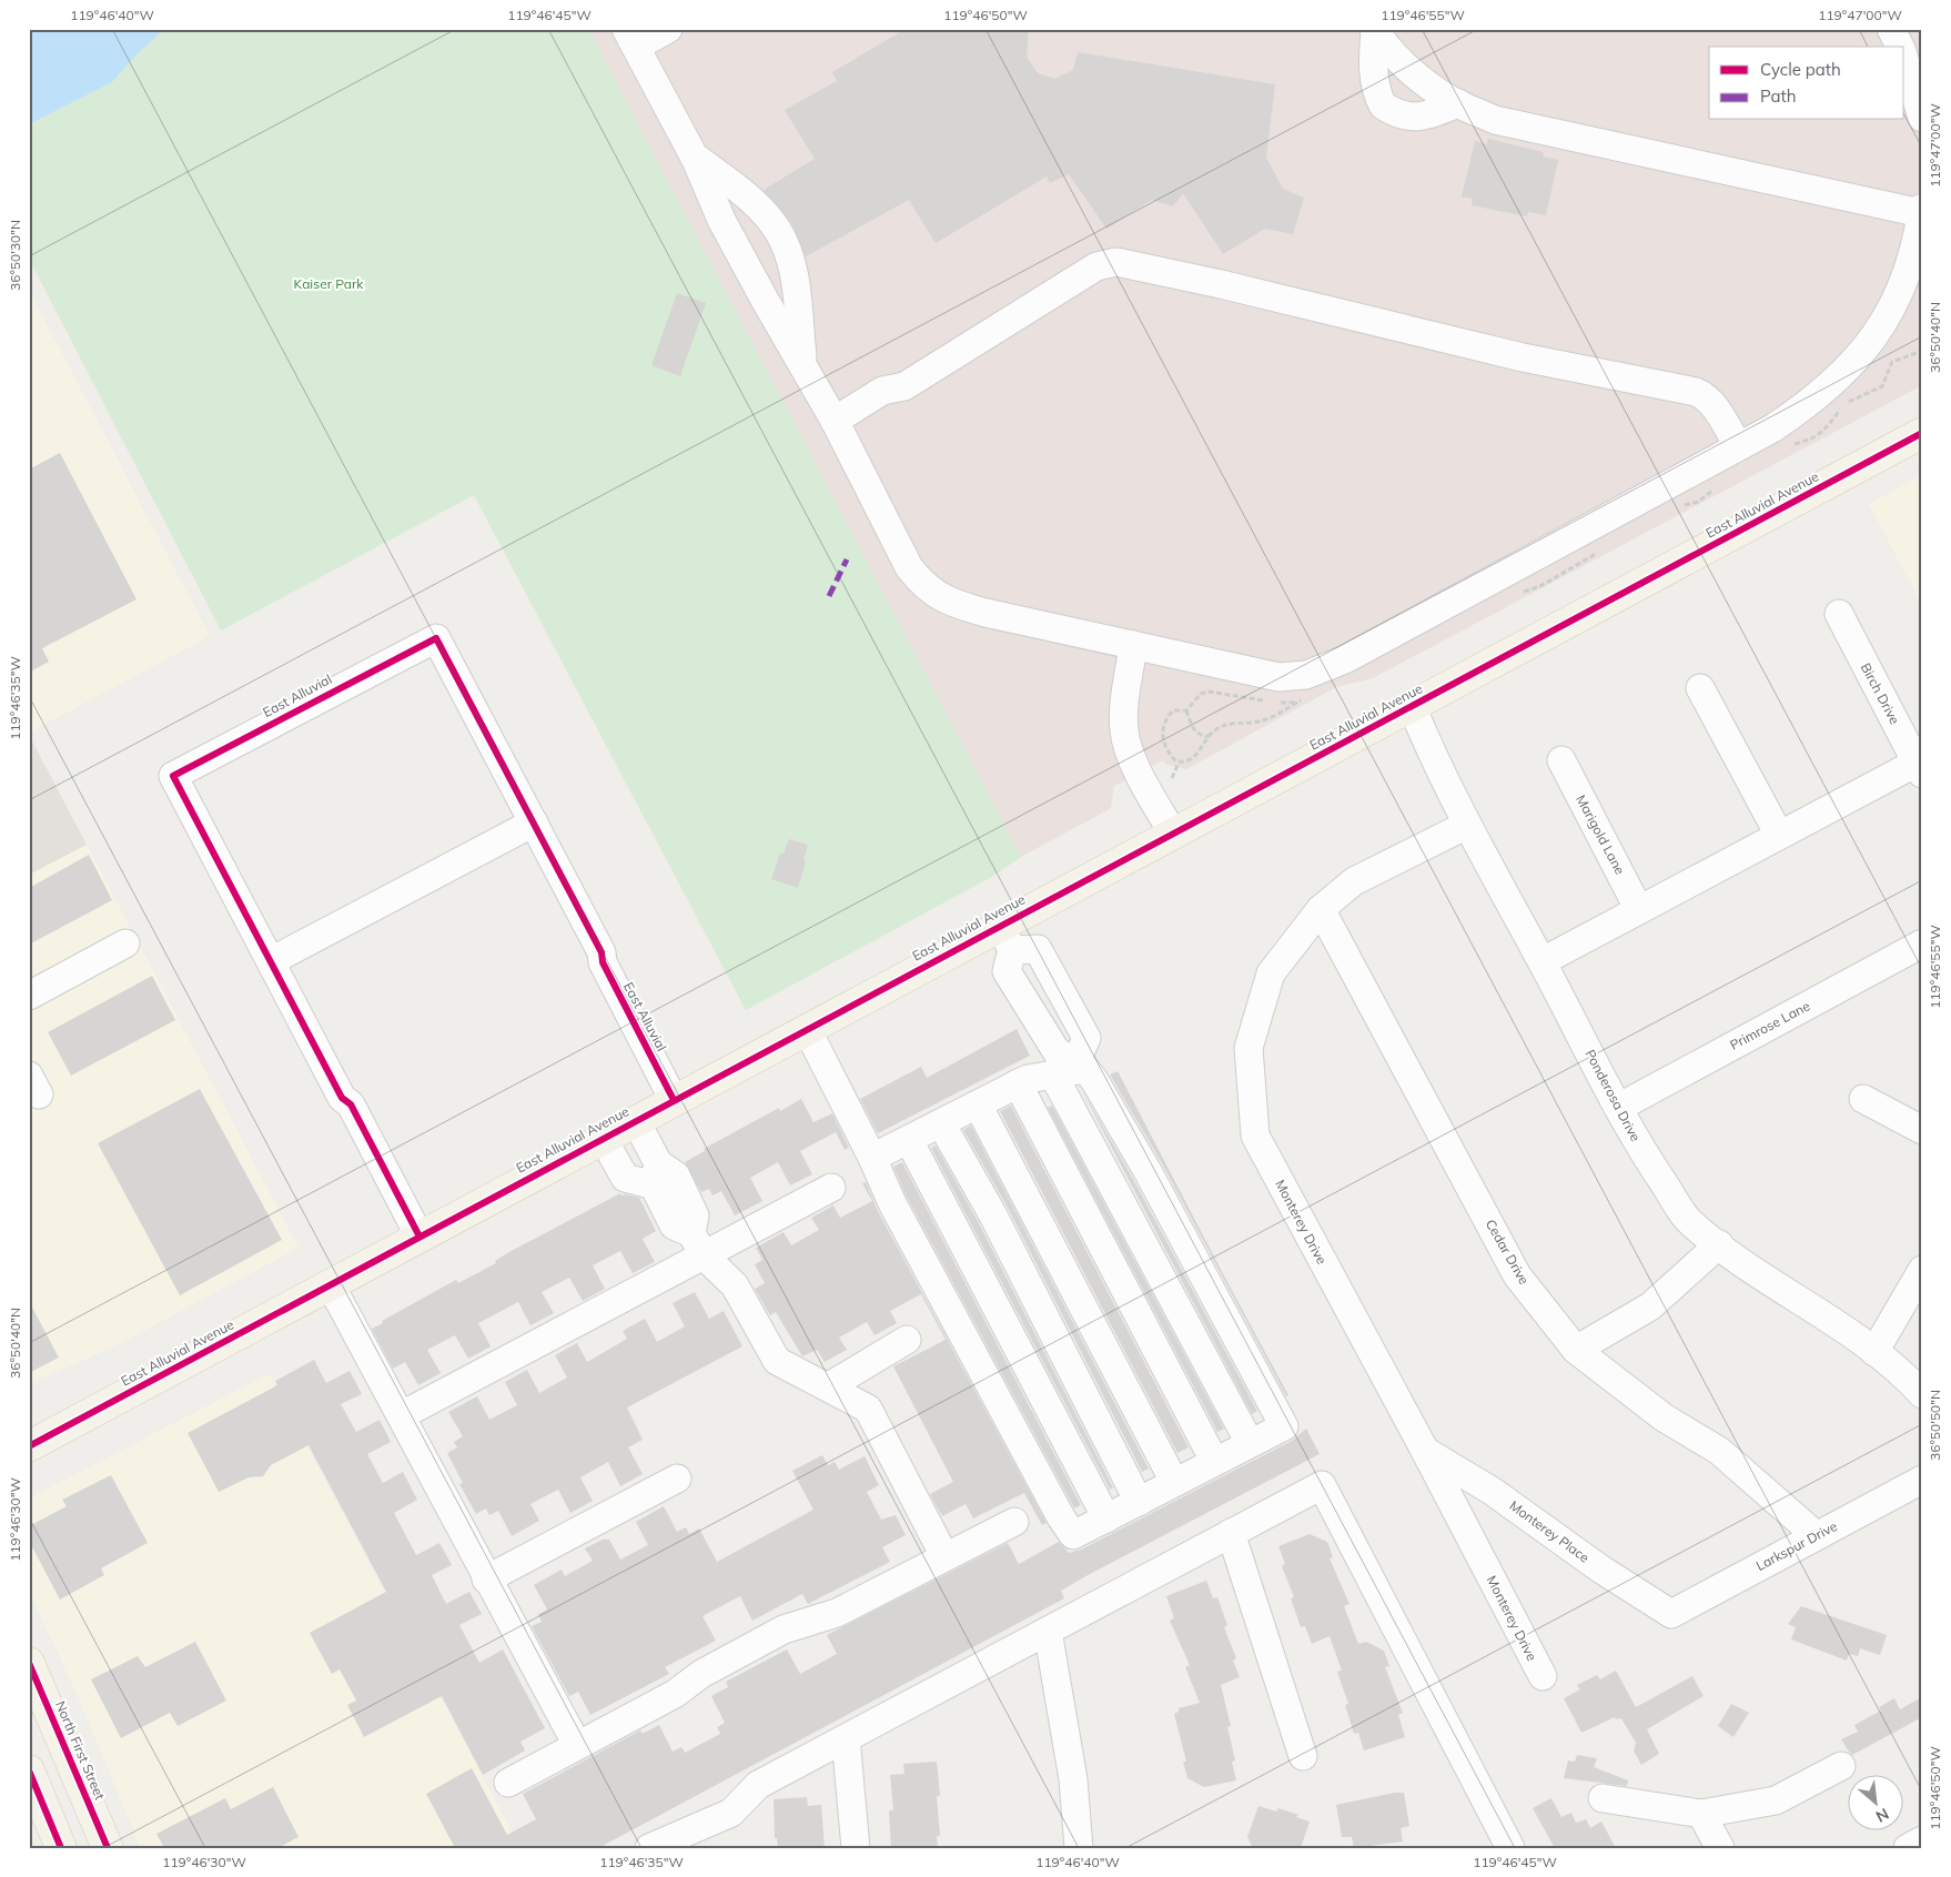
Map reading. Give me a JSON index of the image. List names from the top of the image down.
{
  "streets": {
    "main road": ["East Alluvial Avenue", "North First Street"],
    "street": [
      "Birch Drive",
      "East Alluvial",
      "Marigold Lane",
      "Primrose Lane",
      "Ponderosa Drive",
      "Monterey Drive",
      "Cedar Drive",
      "Monterey Place",
      "Larkspur Drive"
    ]
  },
  "crossings": [
    ["East Alluvial Avenue", "East Alluvial"],
    ["East Alluvial Avenue", "Ponderosa Drive"],
    ["Primrose Lane", "Ponderosa Drive"],
    ["Ponderosa Drive", "Monterey Drive"],
    ["Monterey Drive", "Cedar Drive"],
    ["Monterey Drive", "Monterey Place"],
    ["Cedar Drive", "Larkspur Drive"],
    ["Monterey Place", "Larkspur Drive"]
  ],
  "parks": ["Kaiser Park"],
  "legend": ["Cycle path", "Path"],
  "north": "bottom right",
  "coordinates": [
    "119°46'40\"W",
    "119°46'45\"W",
    "119°46'50\"W",
    "119°46'55\"W",
    "119°47'00\"W",
    "36°50'30\"N",
    "36°50'40\"N",
    "119°46'35\"W",
    "36°50'50\"N",
    "119°46'30\"W"
  ]
}
